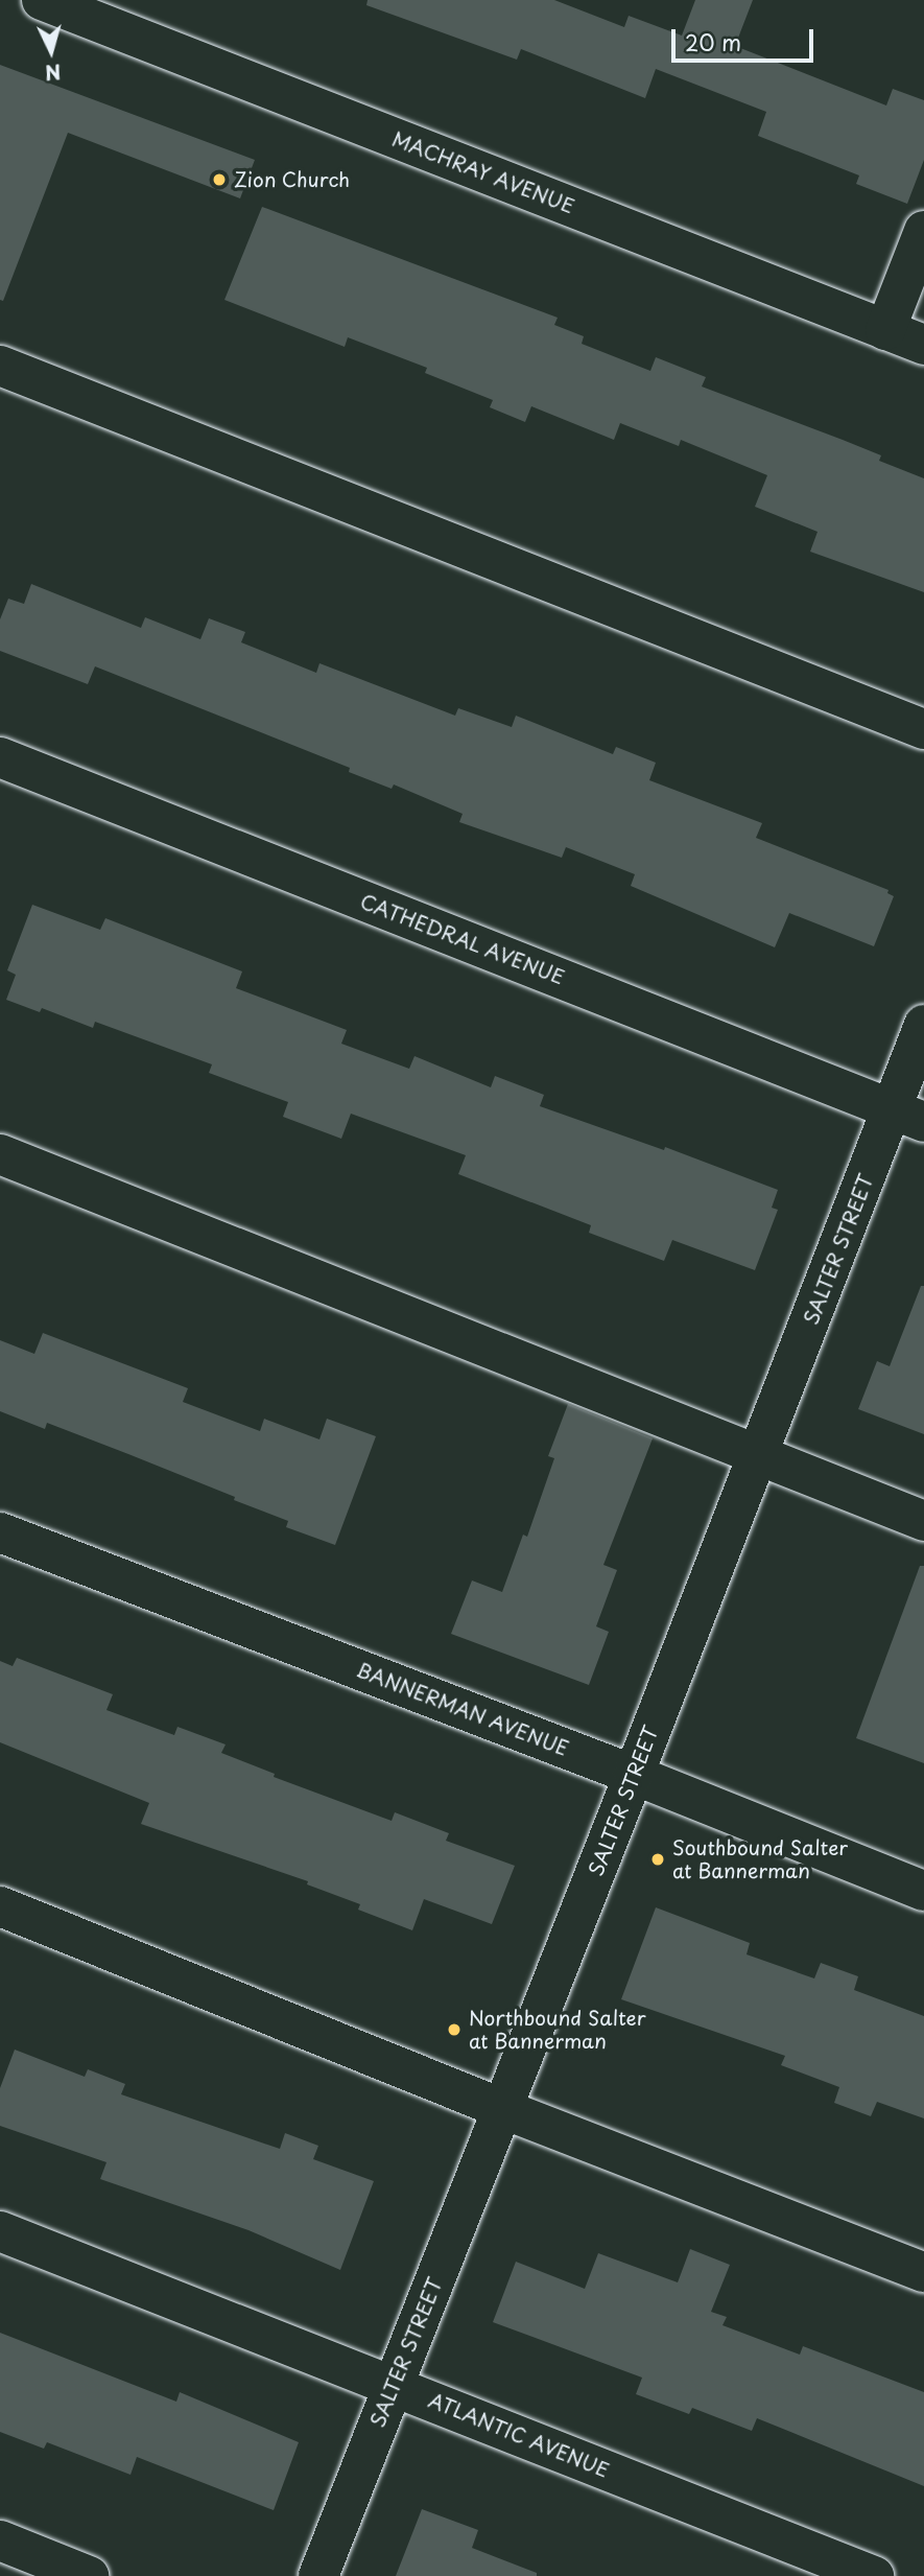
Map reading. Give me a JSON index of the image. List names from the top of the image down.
{
  "streets": {
    "street": [
      "MACHRAY AVENUE",
      "CATHEDRAL AVENUE",
      "SALTER STREET",
      "BANNERMAN AVENUE",
      "ATLANTIC AVENUE"
    ]
  },
  "crossings": [
    ["CATHEDRAL AVENUE", "SALTER STREET"],
    ["SALTER STREET", "BANNERMAN AVENUE"],
    ["SALTER STREET", "ATLANTIC AVENUE"]
  ],
  "places": ["Zion Church", "Southbound Salter at Bannerman", "Northbound Salter at Bannerman"],
  "scale_bar": "20 m",
  "north": "bottom"
}
